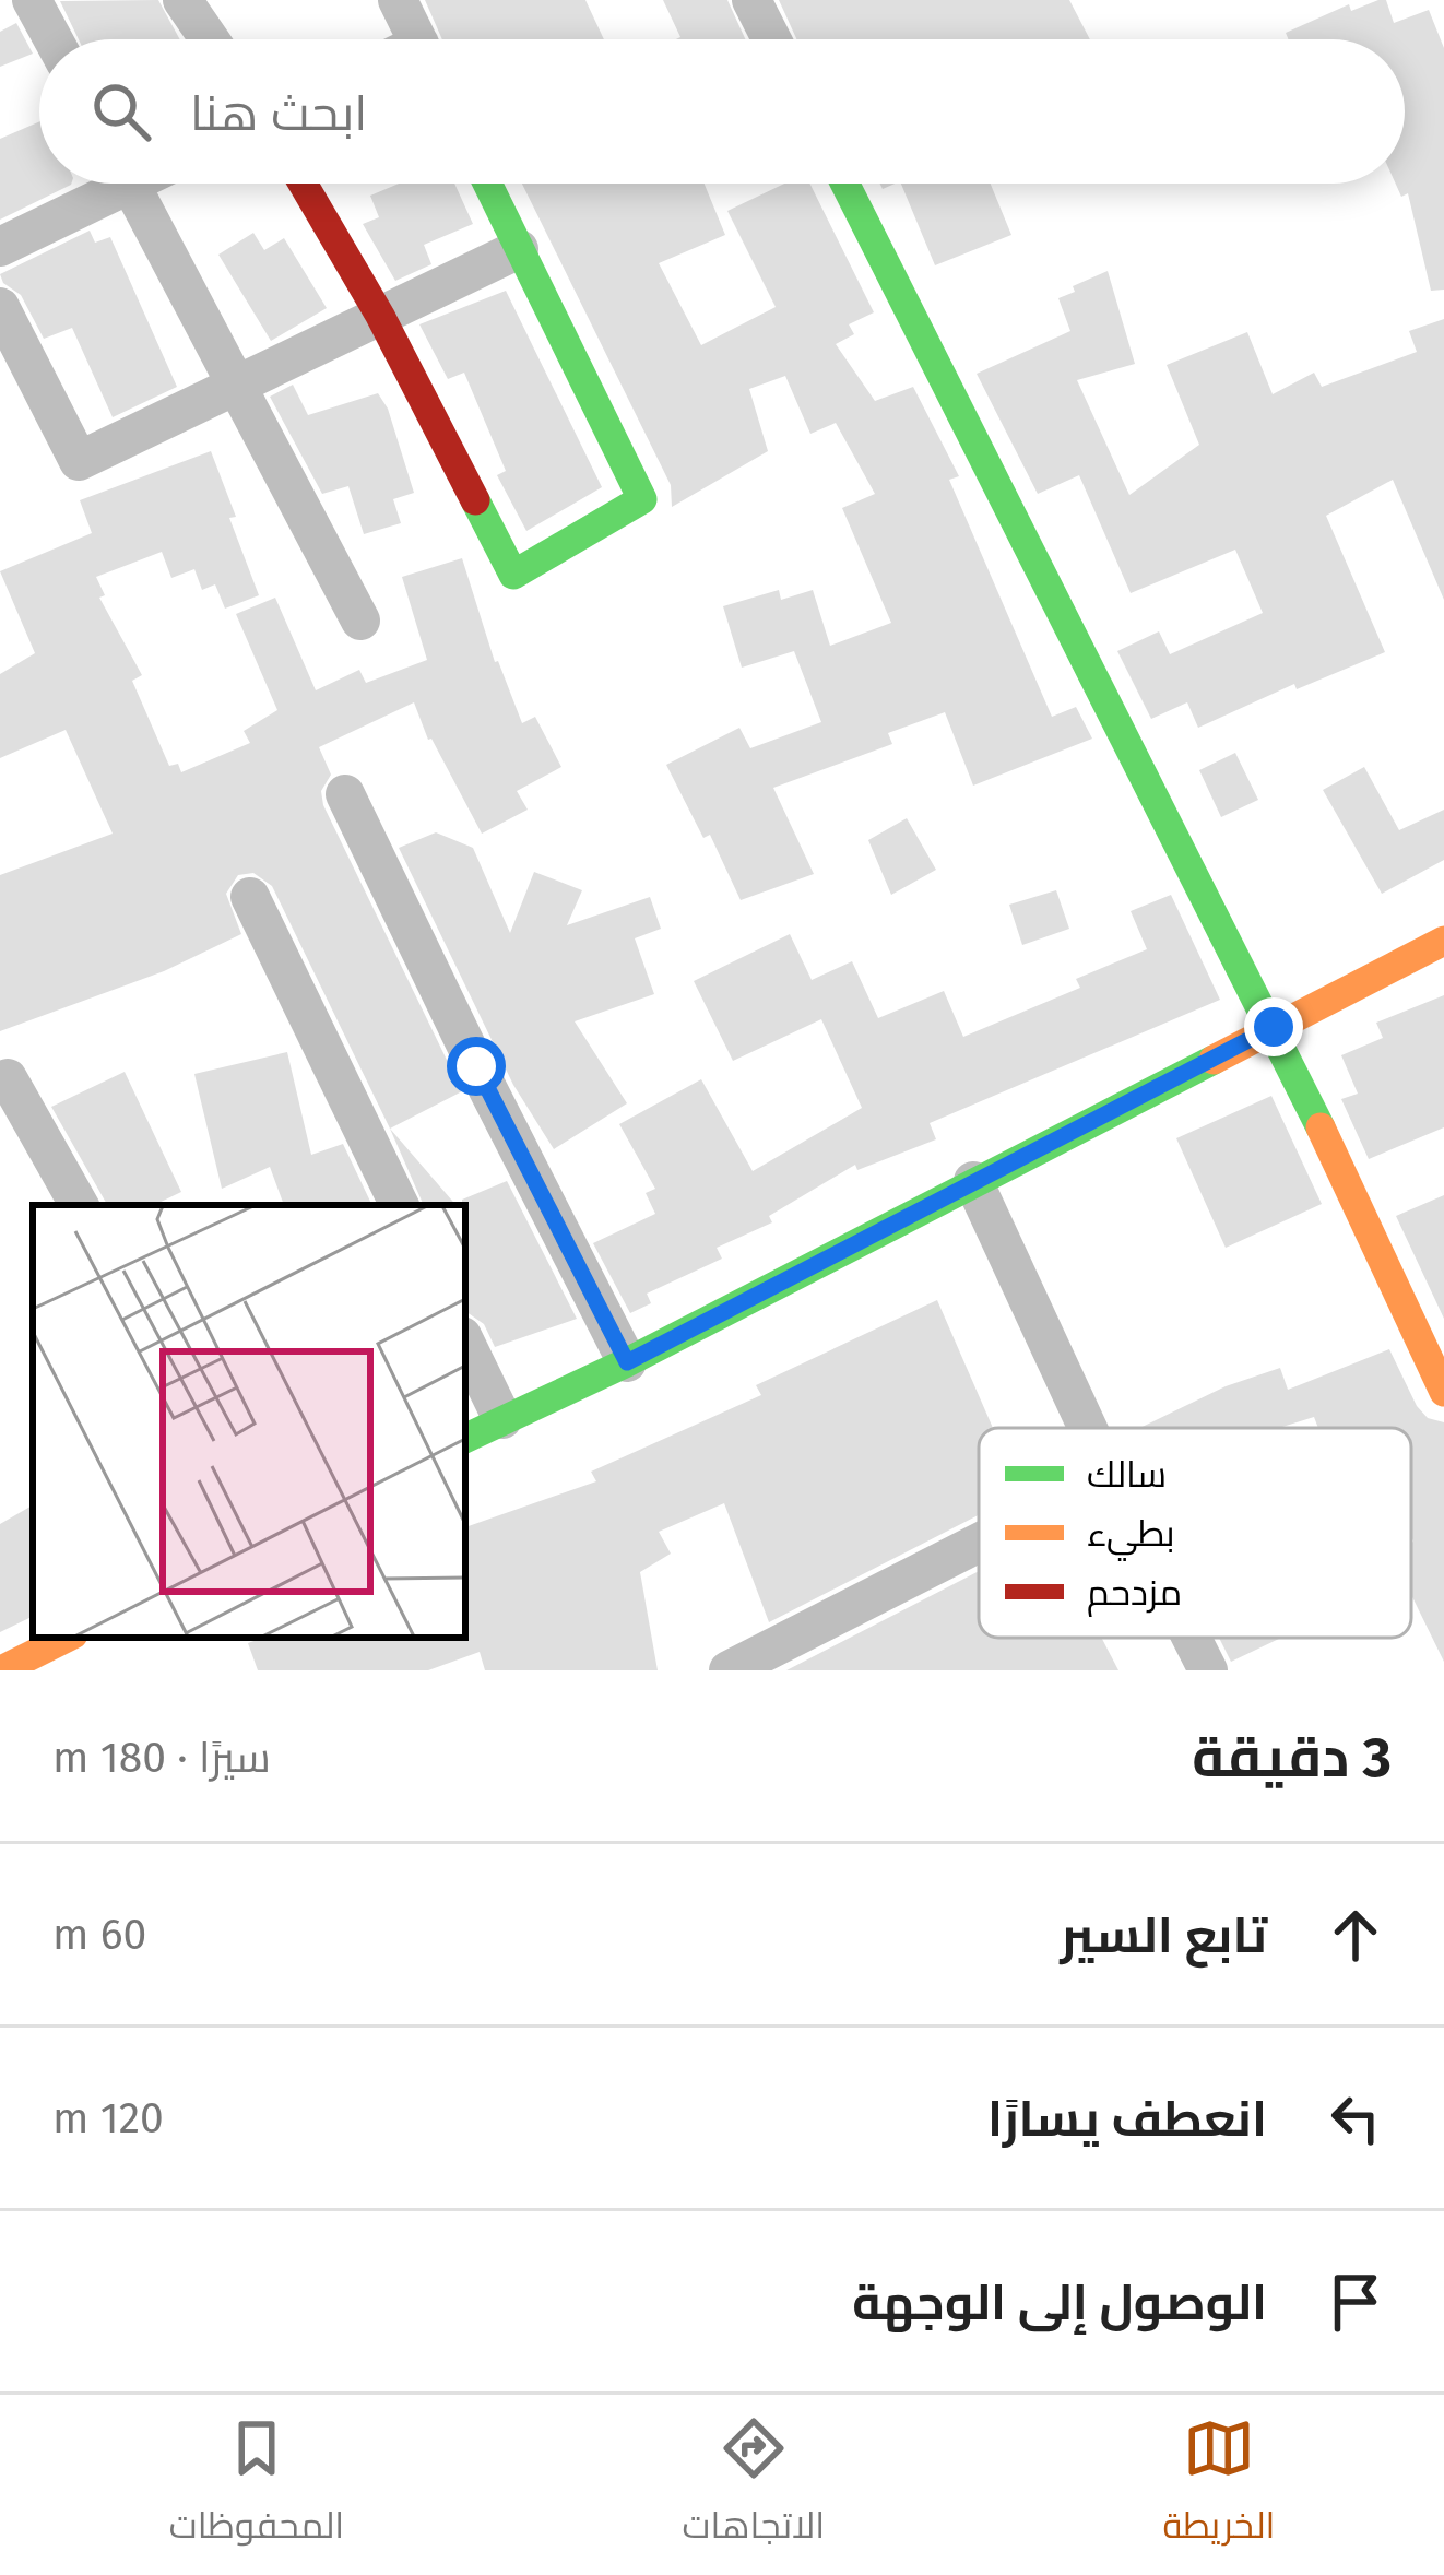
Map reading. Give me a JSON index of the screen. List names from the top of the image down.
{
  "legend": ["سالك", "بطيء", "مزدحم"],
  "page": {
    "search": "ابحث هنا",
    "heading": ["3 دقيقة", "سيرًا · 180 m"],
    "list": [
      ["تابع السير", "60 m"],
      ["انعطف يسارًا", "120 m"],
      "الوصول إلى الوجهة"
    ],
    "nav": ["الخريطة", "الاتجاهات", "المحفوظات"]
  }
}
